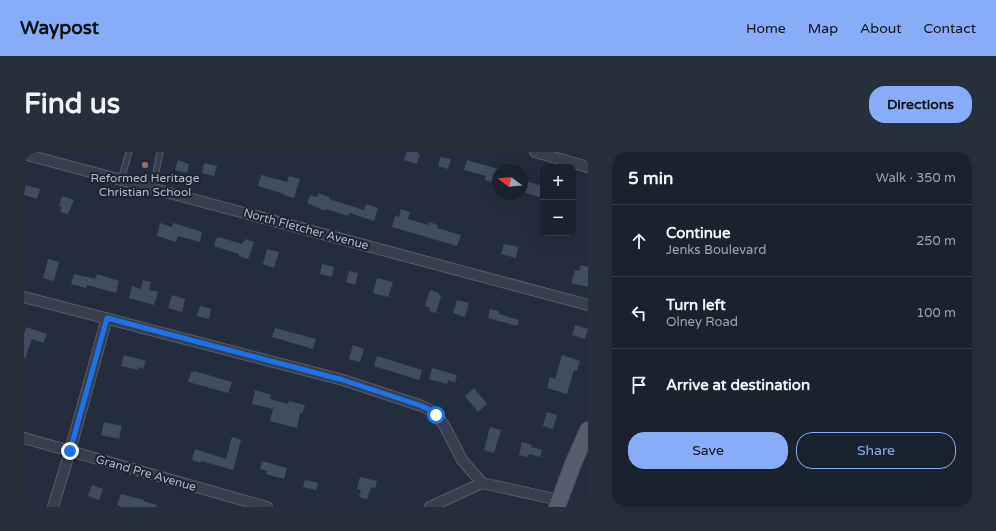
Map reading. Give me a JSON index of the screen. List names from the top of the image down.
{
  "streets": {
    "street": ["North Fletcher Avenue", "Grand Pre Avenue"]
  },
  "places": ["Reformed Heritage Christian School"],
  "north": "left",
  "page": {
    "header": "Waypost",
    "nav": [
      "Home",
      "Map",
      "About",
      "Contact"
    ],
    "buttons": [
      "Directions",
      ["Save", "Share"]
    ],
    "title": "Find us",
    "heading": ["5 min", "Walk · 350 m"],
    "map_buttons": ["+", "−"],
    "list": [
      ["Continue", "Jenks Boulevard", "250 m"],
      ["Turn left", "Olney Road", "100 m"],
      "Arrive at destination"
    ]
  }
}
